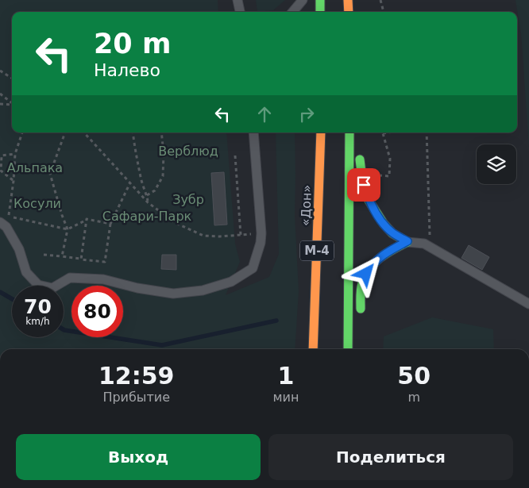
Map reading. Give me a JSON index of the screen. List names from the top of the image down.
{
  "streets": {
    "highway": ["«Дон»", "М-4"]
  },
  "parks": [
    "Верблюд",
    "Альпака",
    "Зубр",
    "Косули",
    "Сафари-Парк"
  ],
  "page": {
    "turn": ["20 m", "Налево"],
    "speed": "70 km/h",
    "limit": "80",
    "eta": [
      "12:59",
      "Прибытие",
      "1",
      "мин",
      "50",
      "m"
    ],
    "buttons": ["Выход", "Поделиться"]
  }
}
